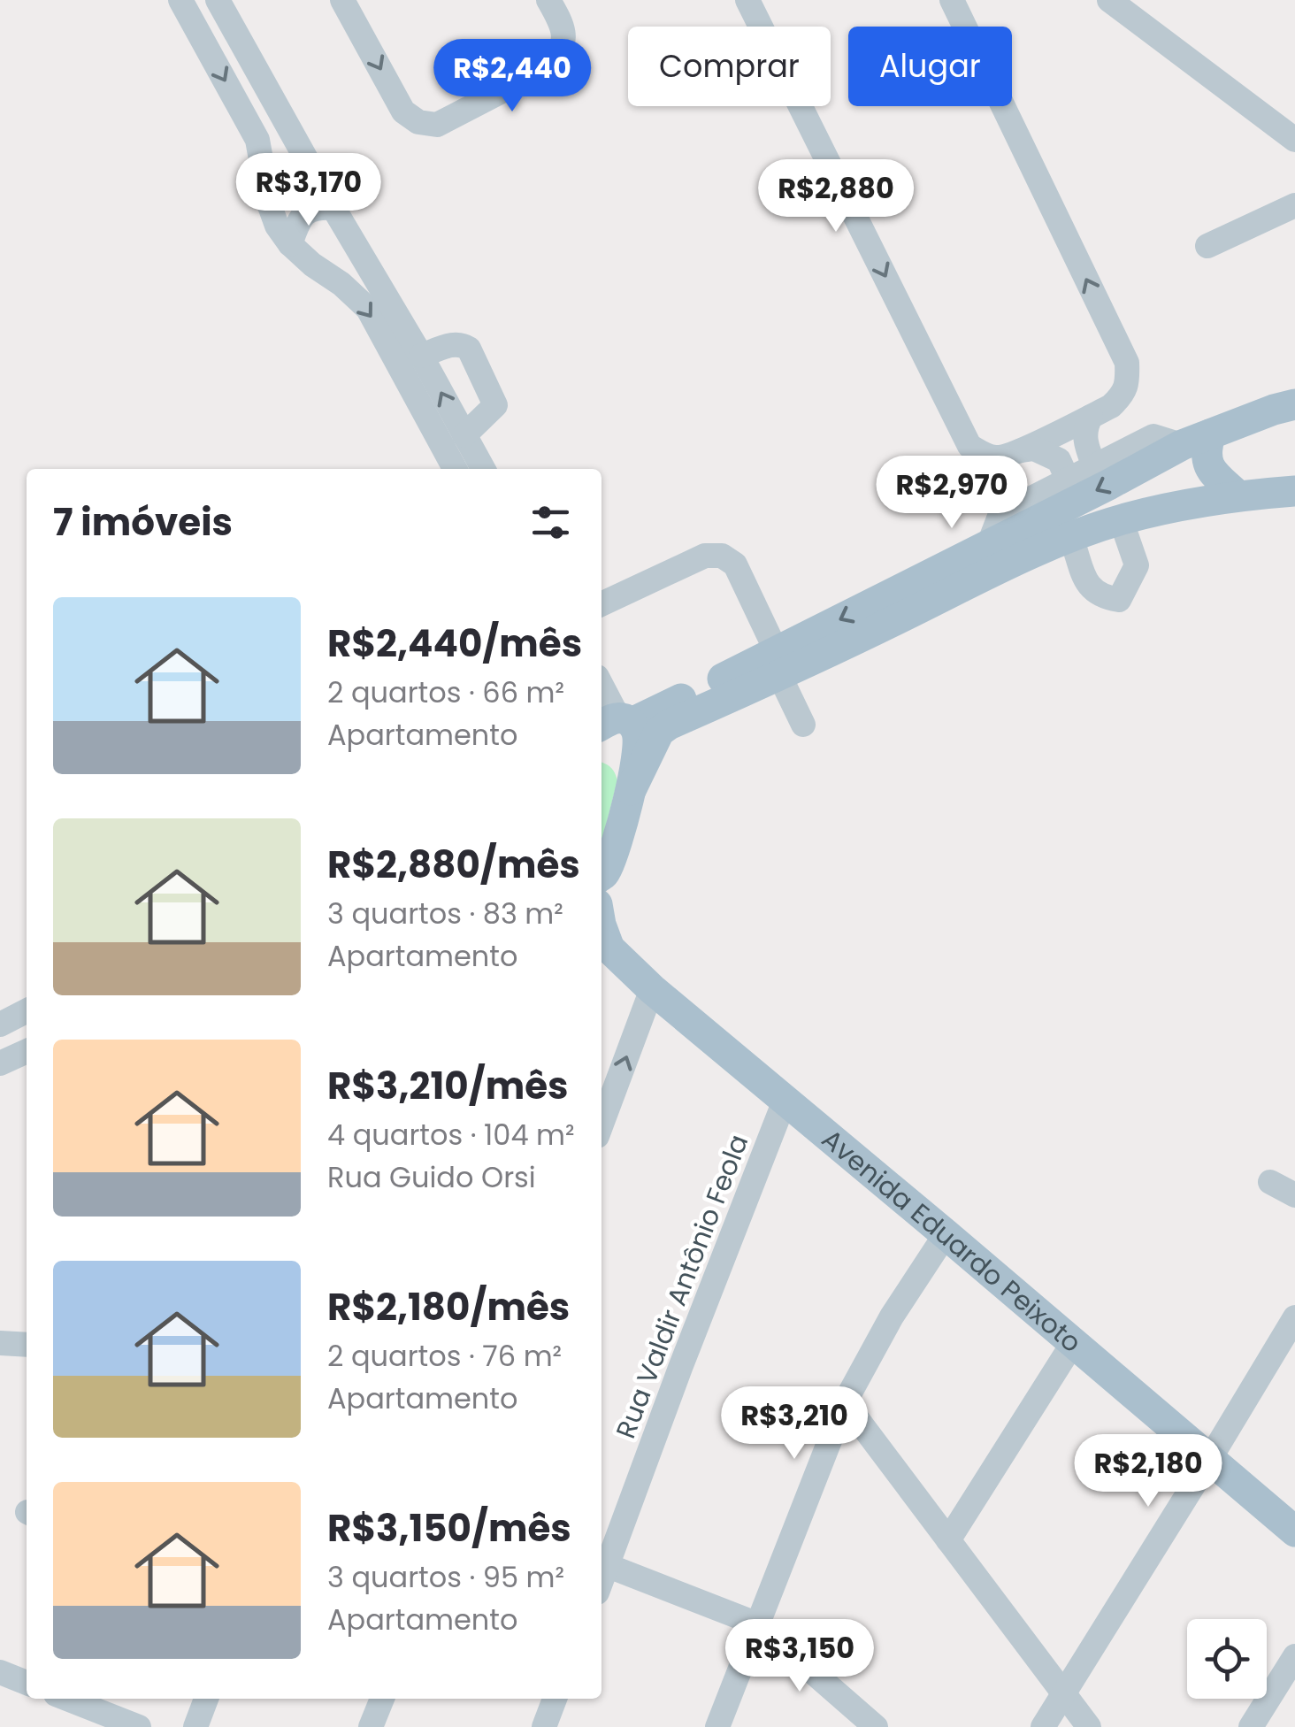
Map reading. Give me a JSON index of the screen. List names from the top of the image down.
{
  "streets": {
    "main road": ["Avenida Eduardo Peixoto"],
    "street": ["Rua Valdir Antônio Feola"]
  },
  "crossings": [
    ["Avenida Eduardo Peixoto", "Rua Valdir Antônio Feola"]
  ],
  "page": {
    "chip": ["Comprar", "Alugar"],
    "price": [
      "R$2,440",
      "R$3,170",
      "R$2,880",
      "R$2,970",
      "R$3,210",
      "R$2,180",
      "R$3,150"
    ],
    "heading": "7 imóveis",
    "list": [
      {
        "name": "R$2,440/mês",
        "note": "2 quartos · 66 m² · Apartamento"
      },
      {
        "name": "R$2,880/mês",
        "note": "3 quartos · 83 m² · Apartamento"
      },
      {
        "name": "R$3,210/mês",
        "note": "4 quartos · 104 m² · Rua Guido Orsi"
      },
      {
        "name": "R$2,180/mês",
        "note": "2 quartos · 76 m² · Apartamento"
      },
      {
        "name": "R$3,150/mês",
        "note": "3 quartos · 95 m² · Apartamento"
      }
    ]
  }
}
